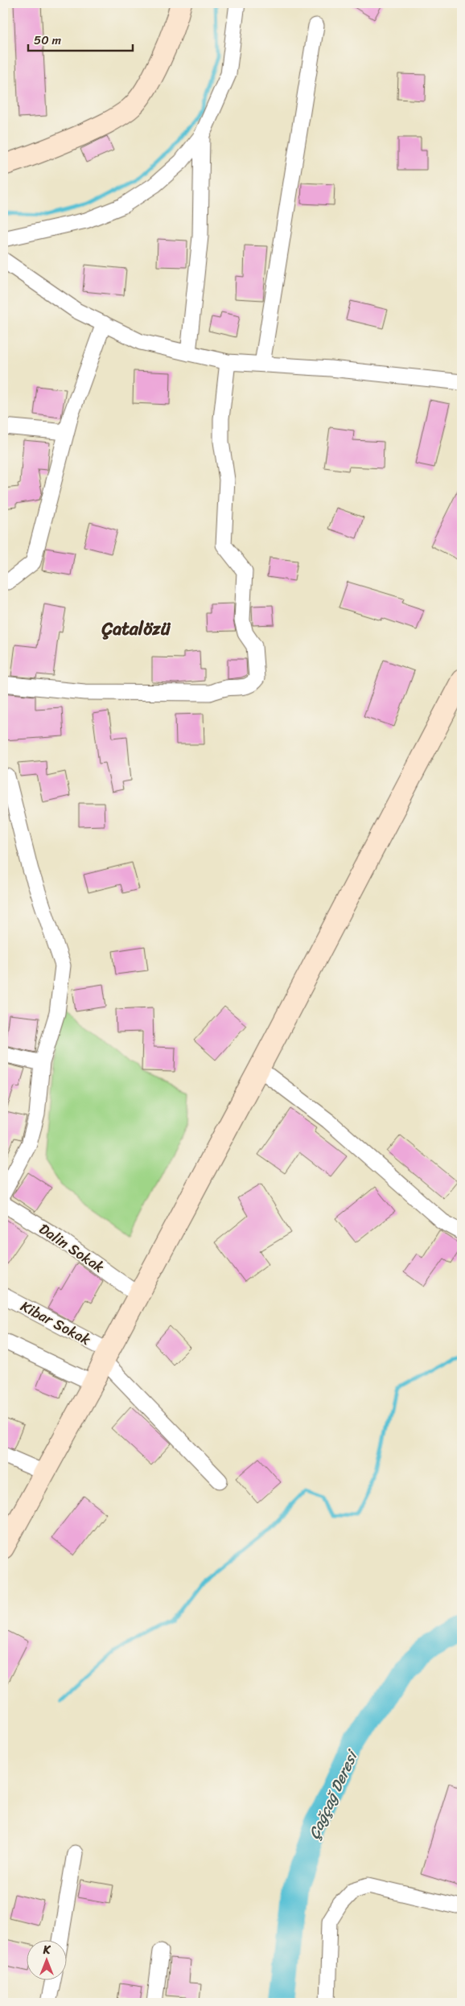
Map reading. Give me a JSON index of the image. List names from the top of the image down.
{
  "streets": {
    "street": ["Dalin Sokak", "Kibar Sokak"]
  },
  "districts": ["Çatalözü"],
  "water": ["Çağçağ Deresi"],
  "scale_bar": "50 m",
  "north": "top"
}
